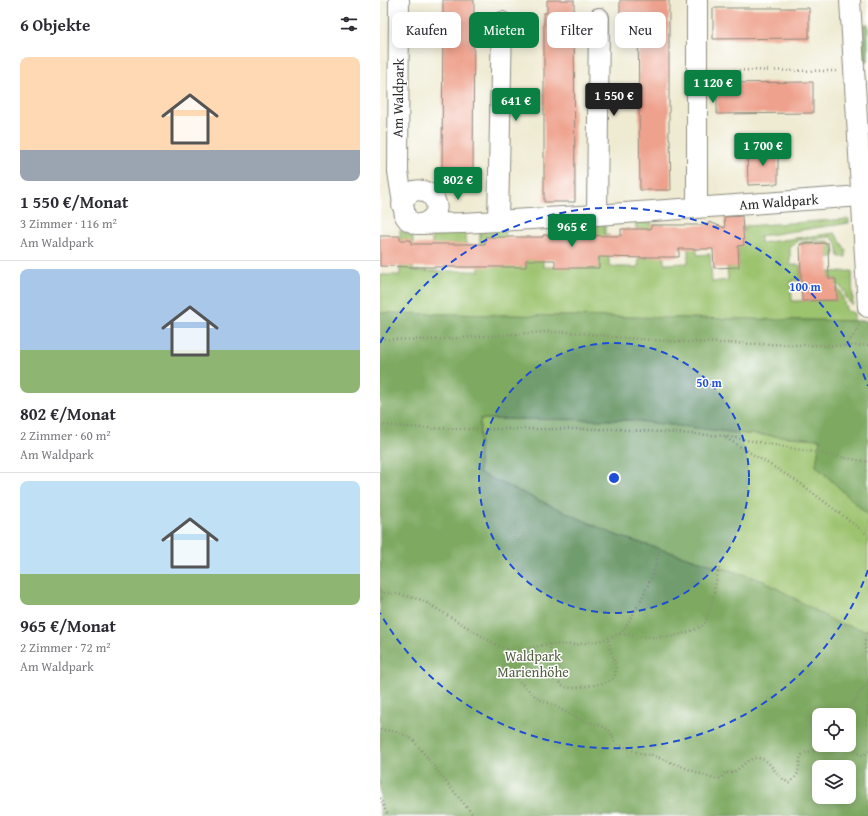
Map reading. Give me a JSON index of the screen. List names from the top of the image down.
{
  "streets": {
    "street": ["Am Waldpark"]
  },
  "parks": ["Waldpark Marienhöhe"],
  "page": {
    "heading": "6 Objekte",
    "chip": [
      "Kaufen",
      "Mieten",
      "Filter",
      "Neu"
    ],
    "list": [
      {
        "name": "1 550 €/Monat",
        "note": "3 Zimmer · 116 m² · Am Waldpark"
      },
      {
        "name": "802 €/Monat",
        "note": "2 Zimmer · 60 m² · Am Waldpark"
      },
      {
        "name": "965 €/Monat",
        "note": "2 Zimmer · 72 m² · Am Waldpark"
      }
    ],
    "price": [
      "1 120 €",
      "1 550 €",
      "641 €",
      "1 700 €",
      "802 €",
      "965 €"
    ]
  },
  "rings": ["100 m", "50 m"]
}
